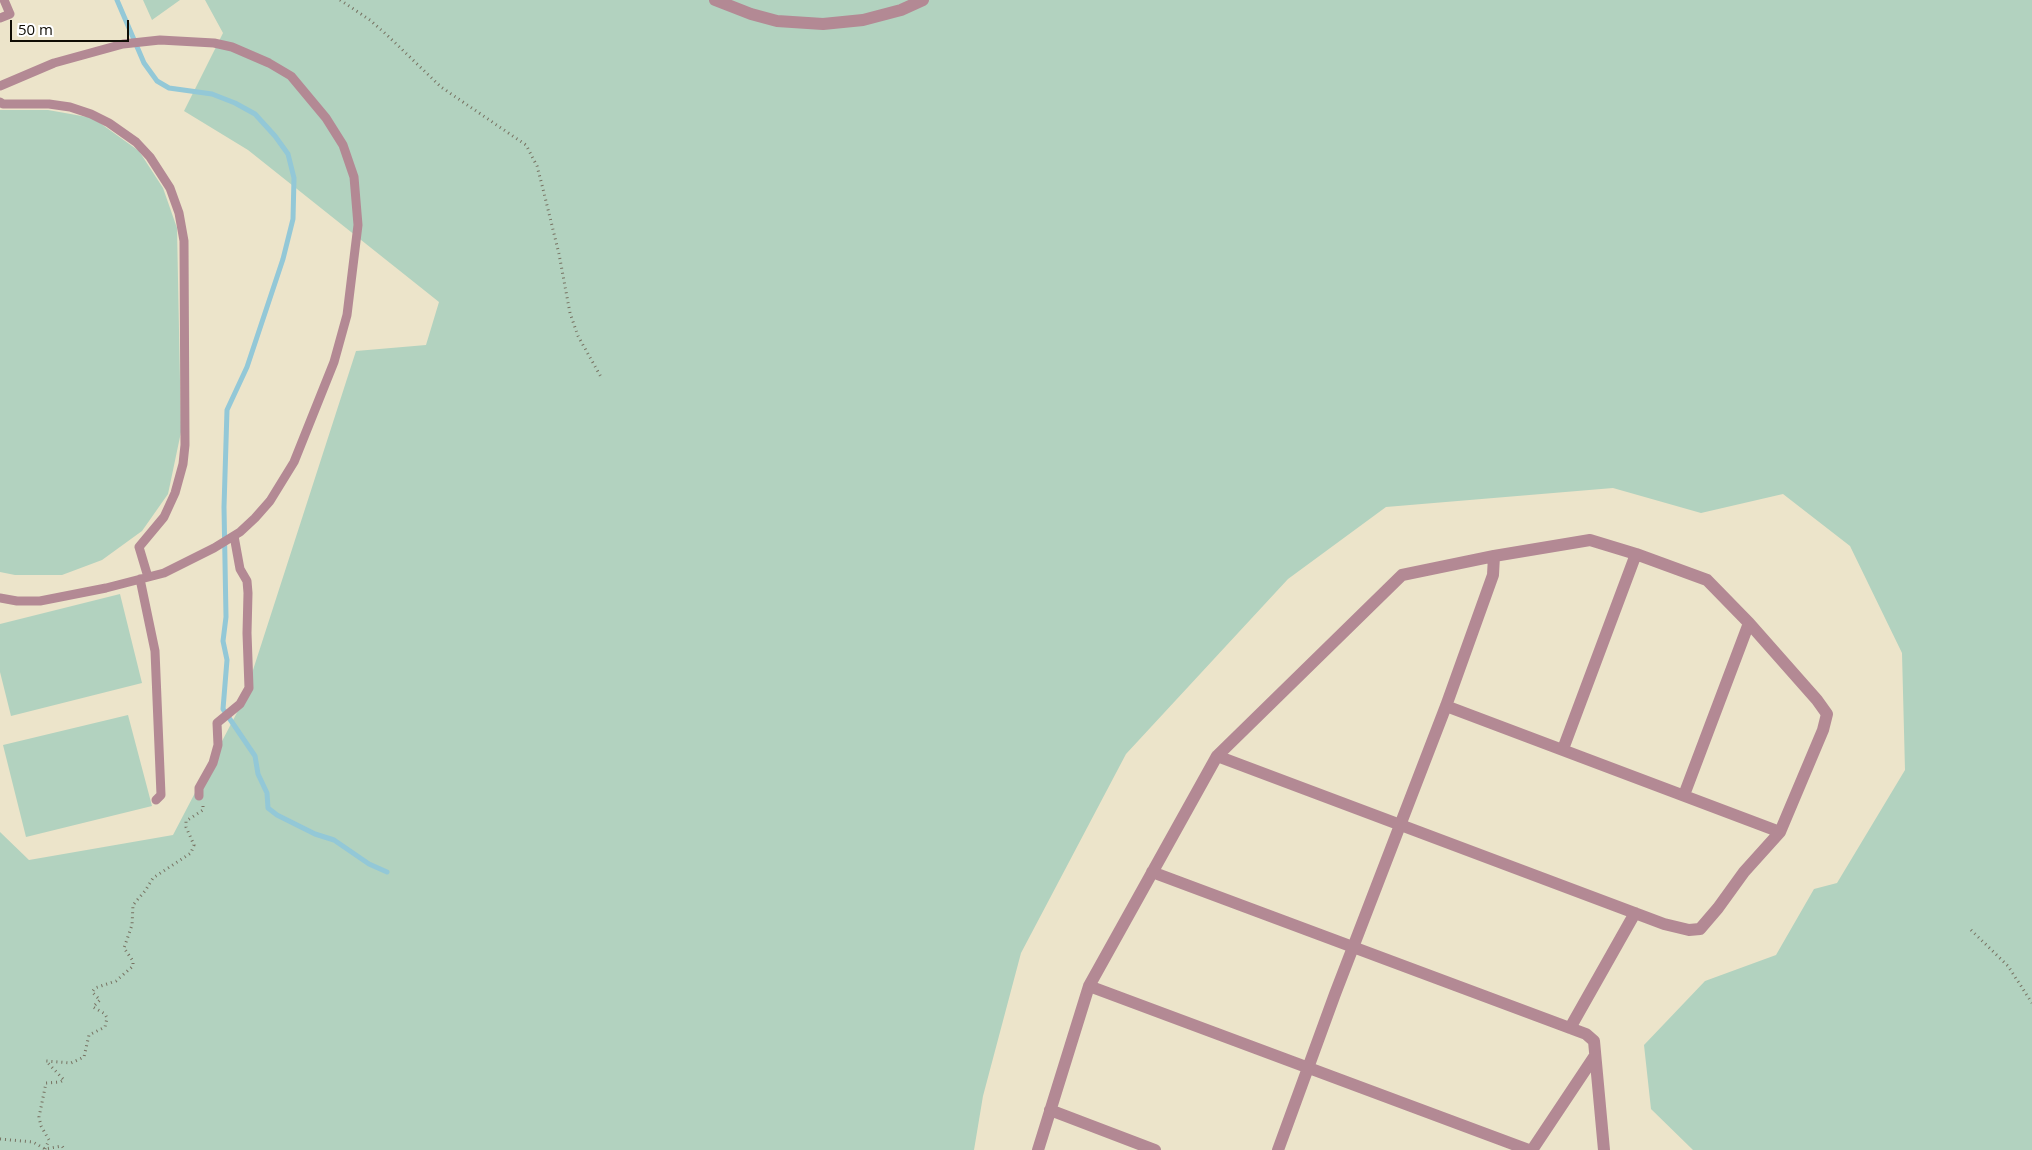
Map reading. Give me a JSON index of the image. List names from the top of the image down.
{
  "scale_bar": "50 m"
}
